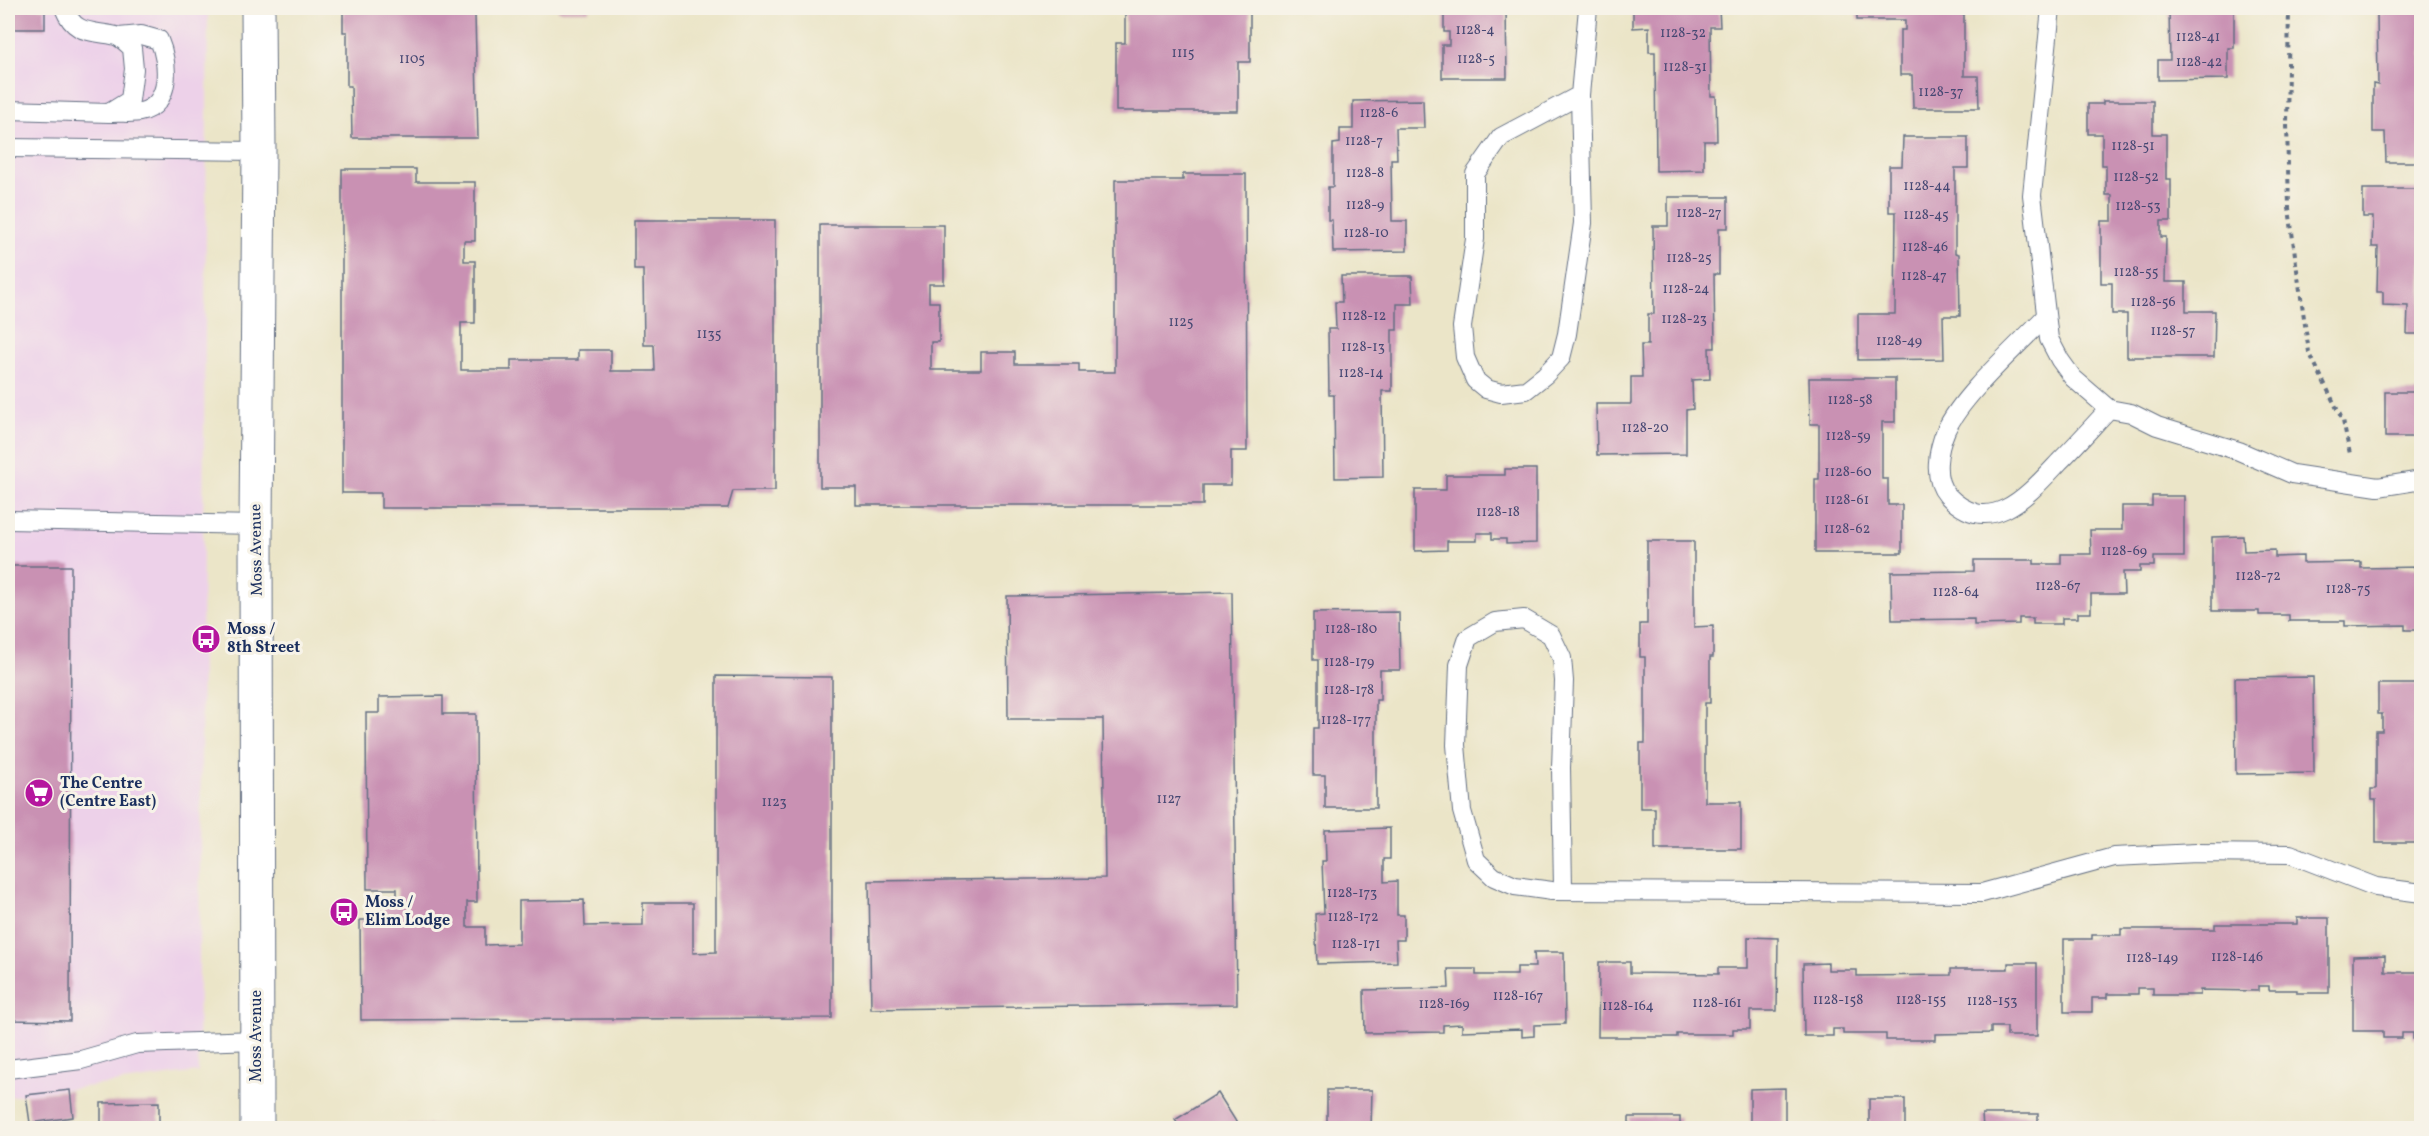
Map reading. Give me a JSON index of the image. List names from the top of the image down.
{
  "streets": {
    "street": ["Moss Avenue"]
  },
  "places": {
    "bus stop": ["Moss / 8th Street", "Moss / Elim Lodge"],
    "supermarket": ["The Centre (Centre East)"]
  },
  "house_numbers": [
    "1128-4",
    "1128-32",
    "1128-41",
    "1115",
    "1105",
    "1128-5",
    "1128-42",
    "1128-31",
    "1128-37",
    "1128-6",
    "1128-7",
    "1128-51",
    "1128-8",
    "1128-52",
    "1128-44",
    "1128-9",
    "1128-53",
    "1128-27",
    "1128-45",
    "1128-10",
    "1128-46",
    "1128-25",
    "1128-55",
    "1128-47",
    "1128-24",
    "1128-56",
    "1128-12",
    "1128-23",
    "1125",
    "1128-57",
    "1135",
    "1128-49",
    "1128-13",
    "1128-14",
    "1128-58",
    "1128-20",
    "1128-59",
    "1128-60",
    "1128-61",
    "1128-18",
    "1128-62",
    "1128-69",
    "1128-72",
    "1128-67",
    "1128-75",
    "1128-64",
    "1128-180",
    "1128-179",
    "1128-178",
    "1128-177",
    "1127",
    "1123",
    "1128-173",
    "1128-172",
    "1128-171",
    "1128-146",
    "1128-149",
    "1128-167",
    "1128-158",
    "1128-155",
    "1128-153",
    "1128-161",
    "1128-169",
    "1128-164"
  ]
}
